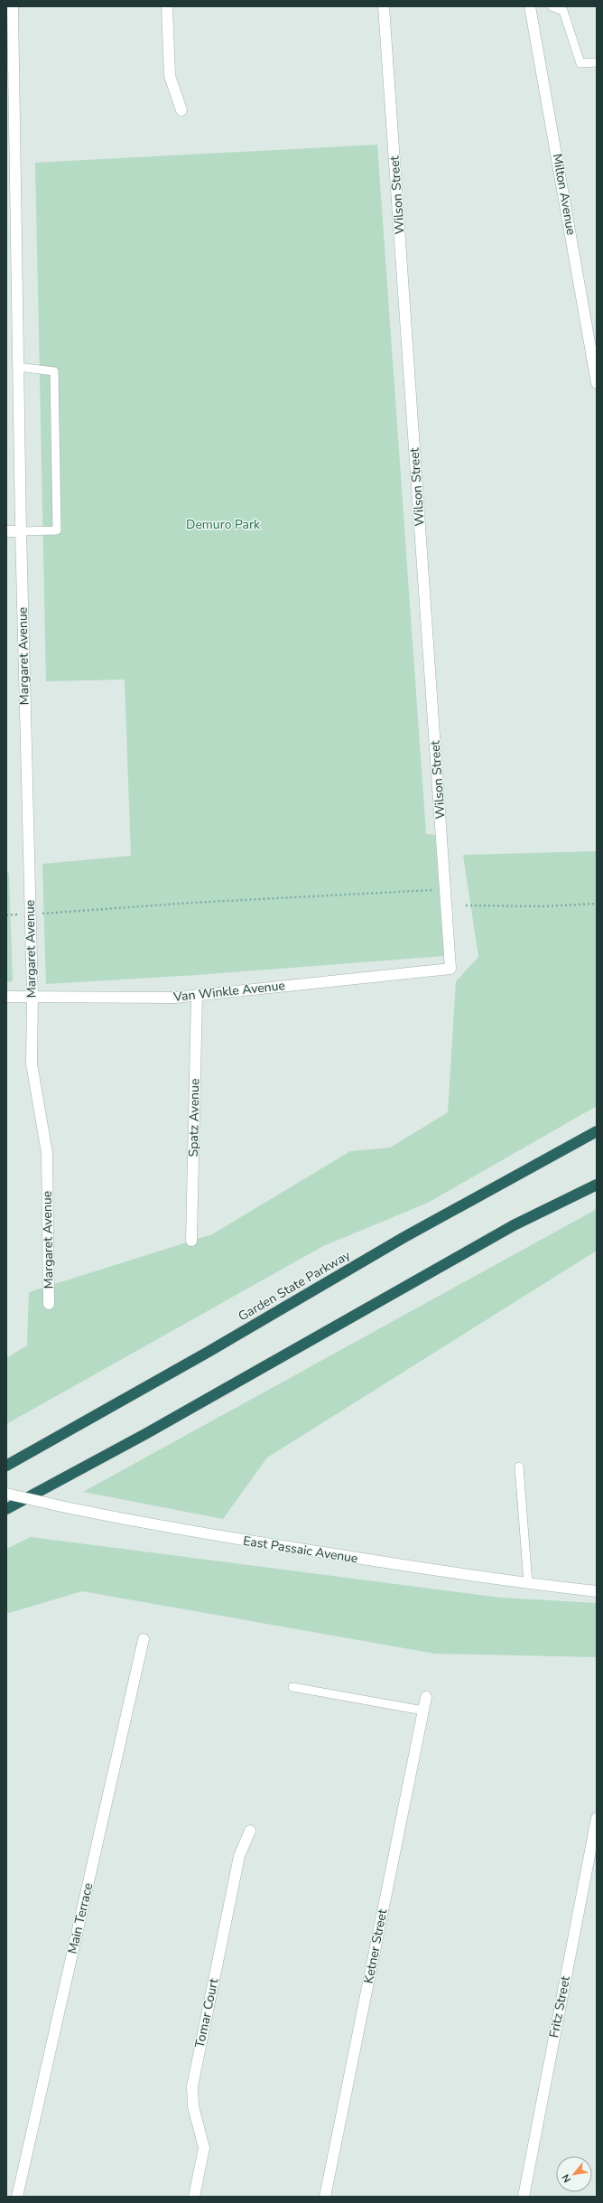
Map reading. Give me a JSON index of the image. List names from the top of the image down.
{
  "streets": {
    "highway": ["Garden State Parkway"],
    "street": [
      "Milton Avenue",
      "Wilson Street",
      "Margaret Avenue",
      "Van Winkle Avenue",
      "Spatz Avenue",
      "East Passaic Avenue",
      "Main Terrace",
      "Ketner Street",
      "Fritz Street",
      "Tomar Court"
    ]
  },
  "crossings": [
    ["Wilson Street", "Van Winkle Avenue"],
    ["Margaret Avenue", "Van Winkle Avenue"],
    ["Van Winkle Avenue", "Spatz Avenue"]
  ],
  "parks": ["Demuro Park"],
  "north": "bottom left"
}
